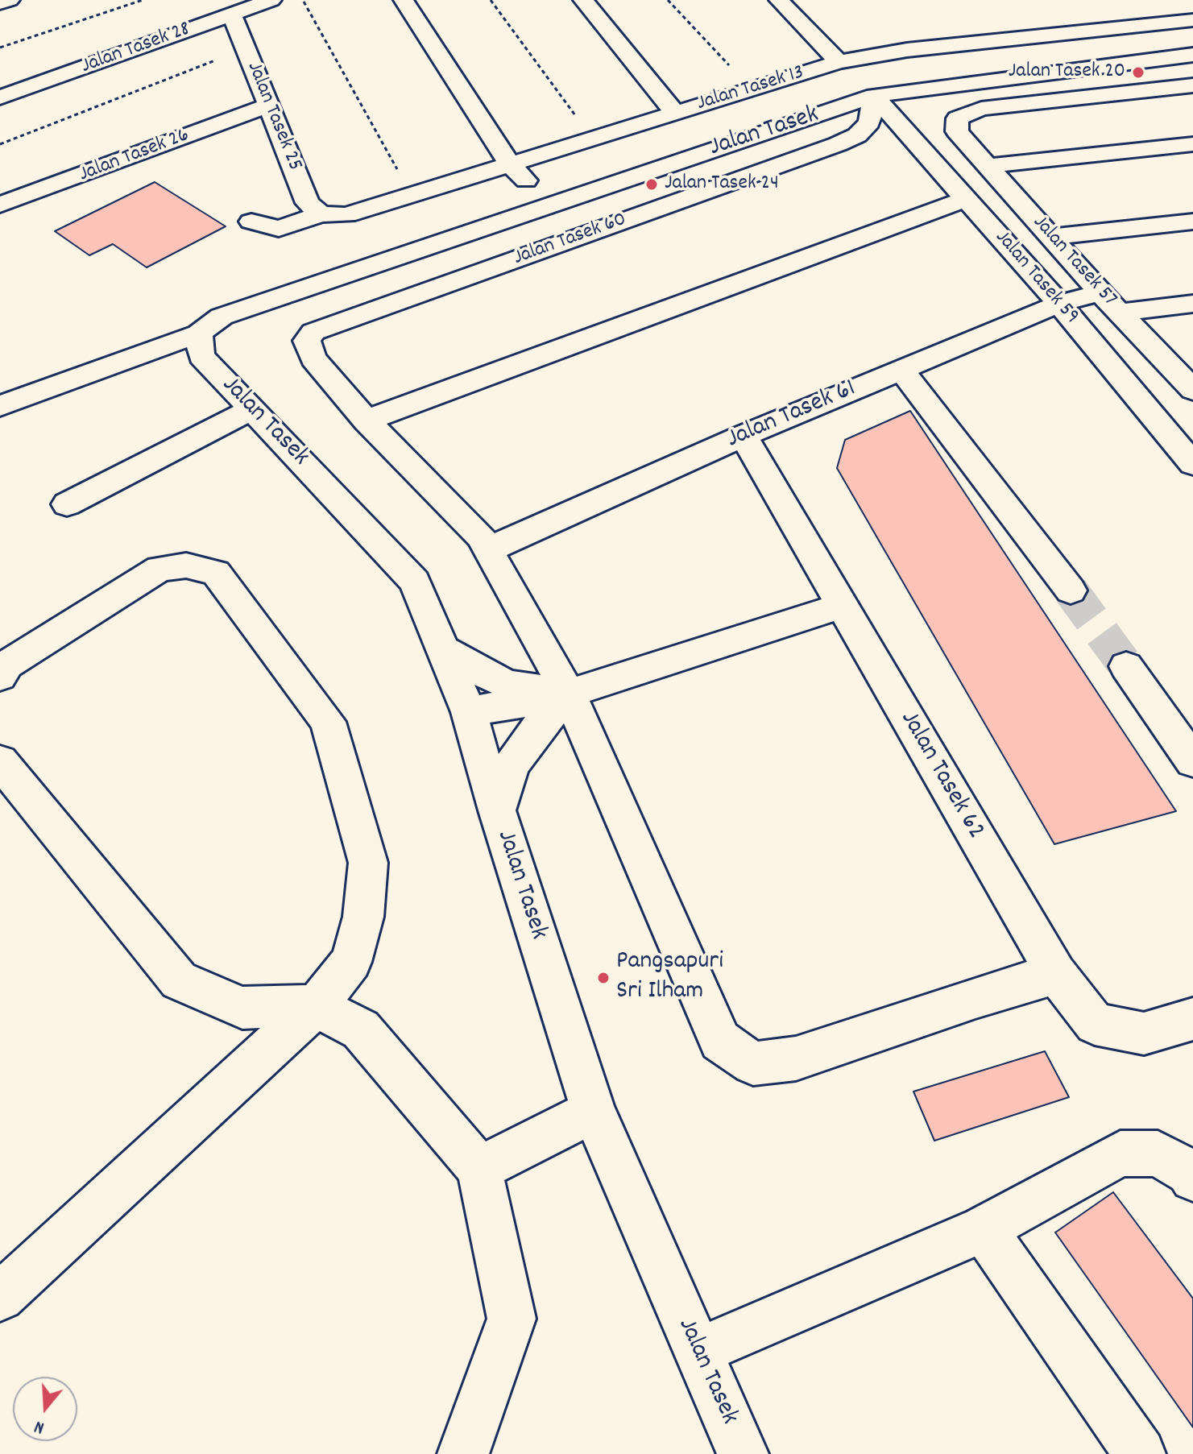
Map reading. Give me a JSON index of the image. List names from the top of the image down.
{
  "streets": {
    "street": [
      "Jalan Tasek 28",
      "Jalan Tasek 13",
      "Jalan Tasek 25",
      "Jalan Tasek",
      "Jalan Tasek 26",
      "Jalan Tasek 60",
      "Jalan Tasek 57",
      "Jalan Tasek 59",
      "Jalan Tasek 61",
      "Jalan Tasek 62"
    ]
  },
  "crossings": [
    ["Jalan Tasek 28", "Jalan Tasek 25"],
    ["Jalan Tasek 13", "Jalan Tasek 25"],
    ["Jalan Tasek 25", "Jalan Tasek 26"],
    ["Jalan Tasek", "Jalan Tasek 59"],
    ["Jalan Tasek 57", "Jalan Tasek 61"],
    ["Jalan Tasek 59", "Jalan Tasek 61"],
    ["Jalan Tasek 61", "Jalan Tasek 62"]
  ],
  "places": ["Jalan Tasek 20", "Jalan Tasek 24", "Pangsapuri Sri Ilham"],
  "north": "bottom"
}
